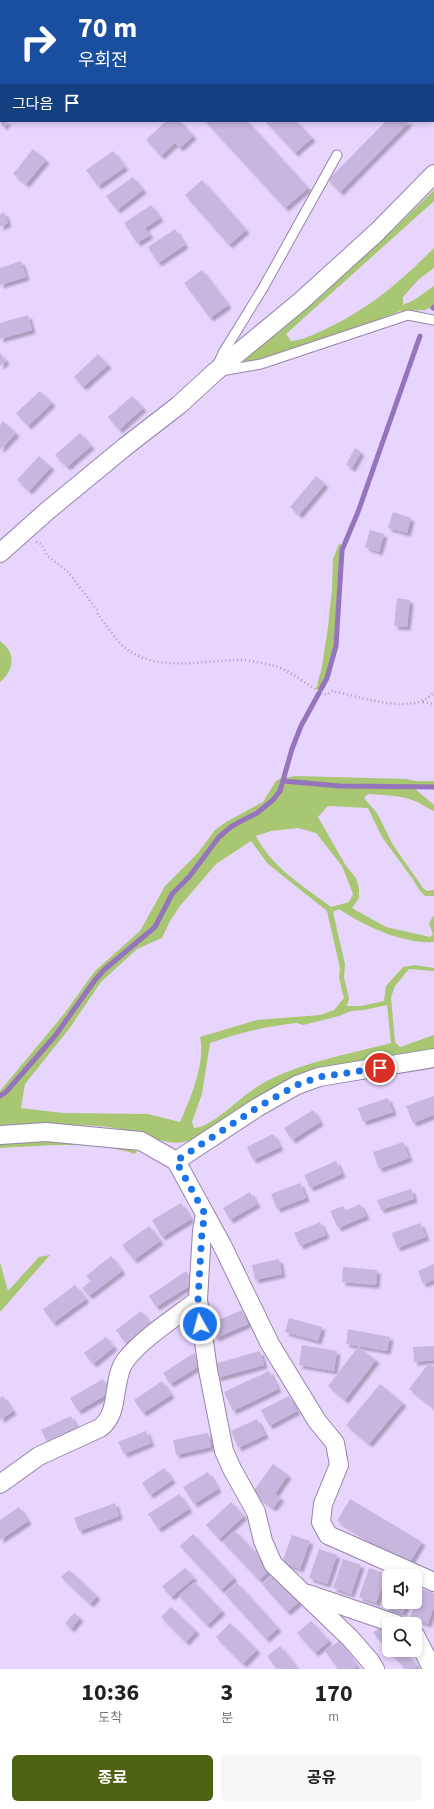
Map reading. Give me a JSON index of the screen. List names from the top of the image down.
{
  "page": {
    "turn": ["70 m", "우회전"],
    "then": "그다음",
    "eta": [
      "10:36",
      "도착",
      "3",
      "분",
      "170",
      "m"
    ],
    "buttons": ["종료", "공유"]
  }
}
